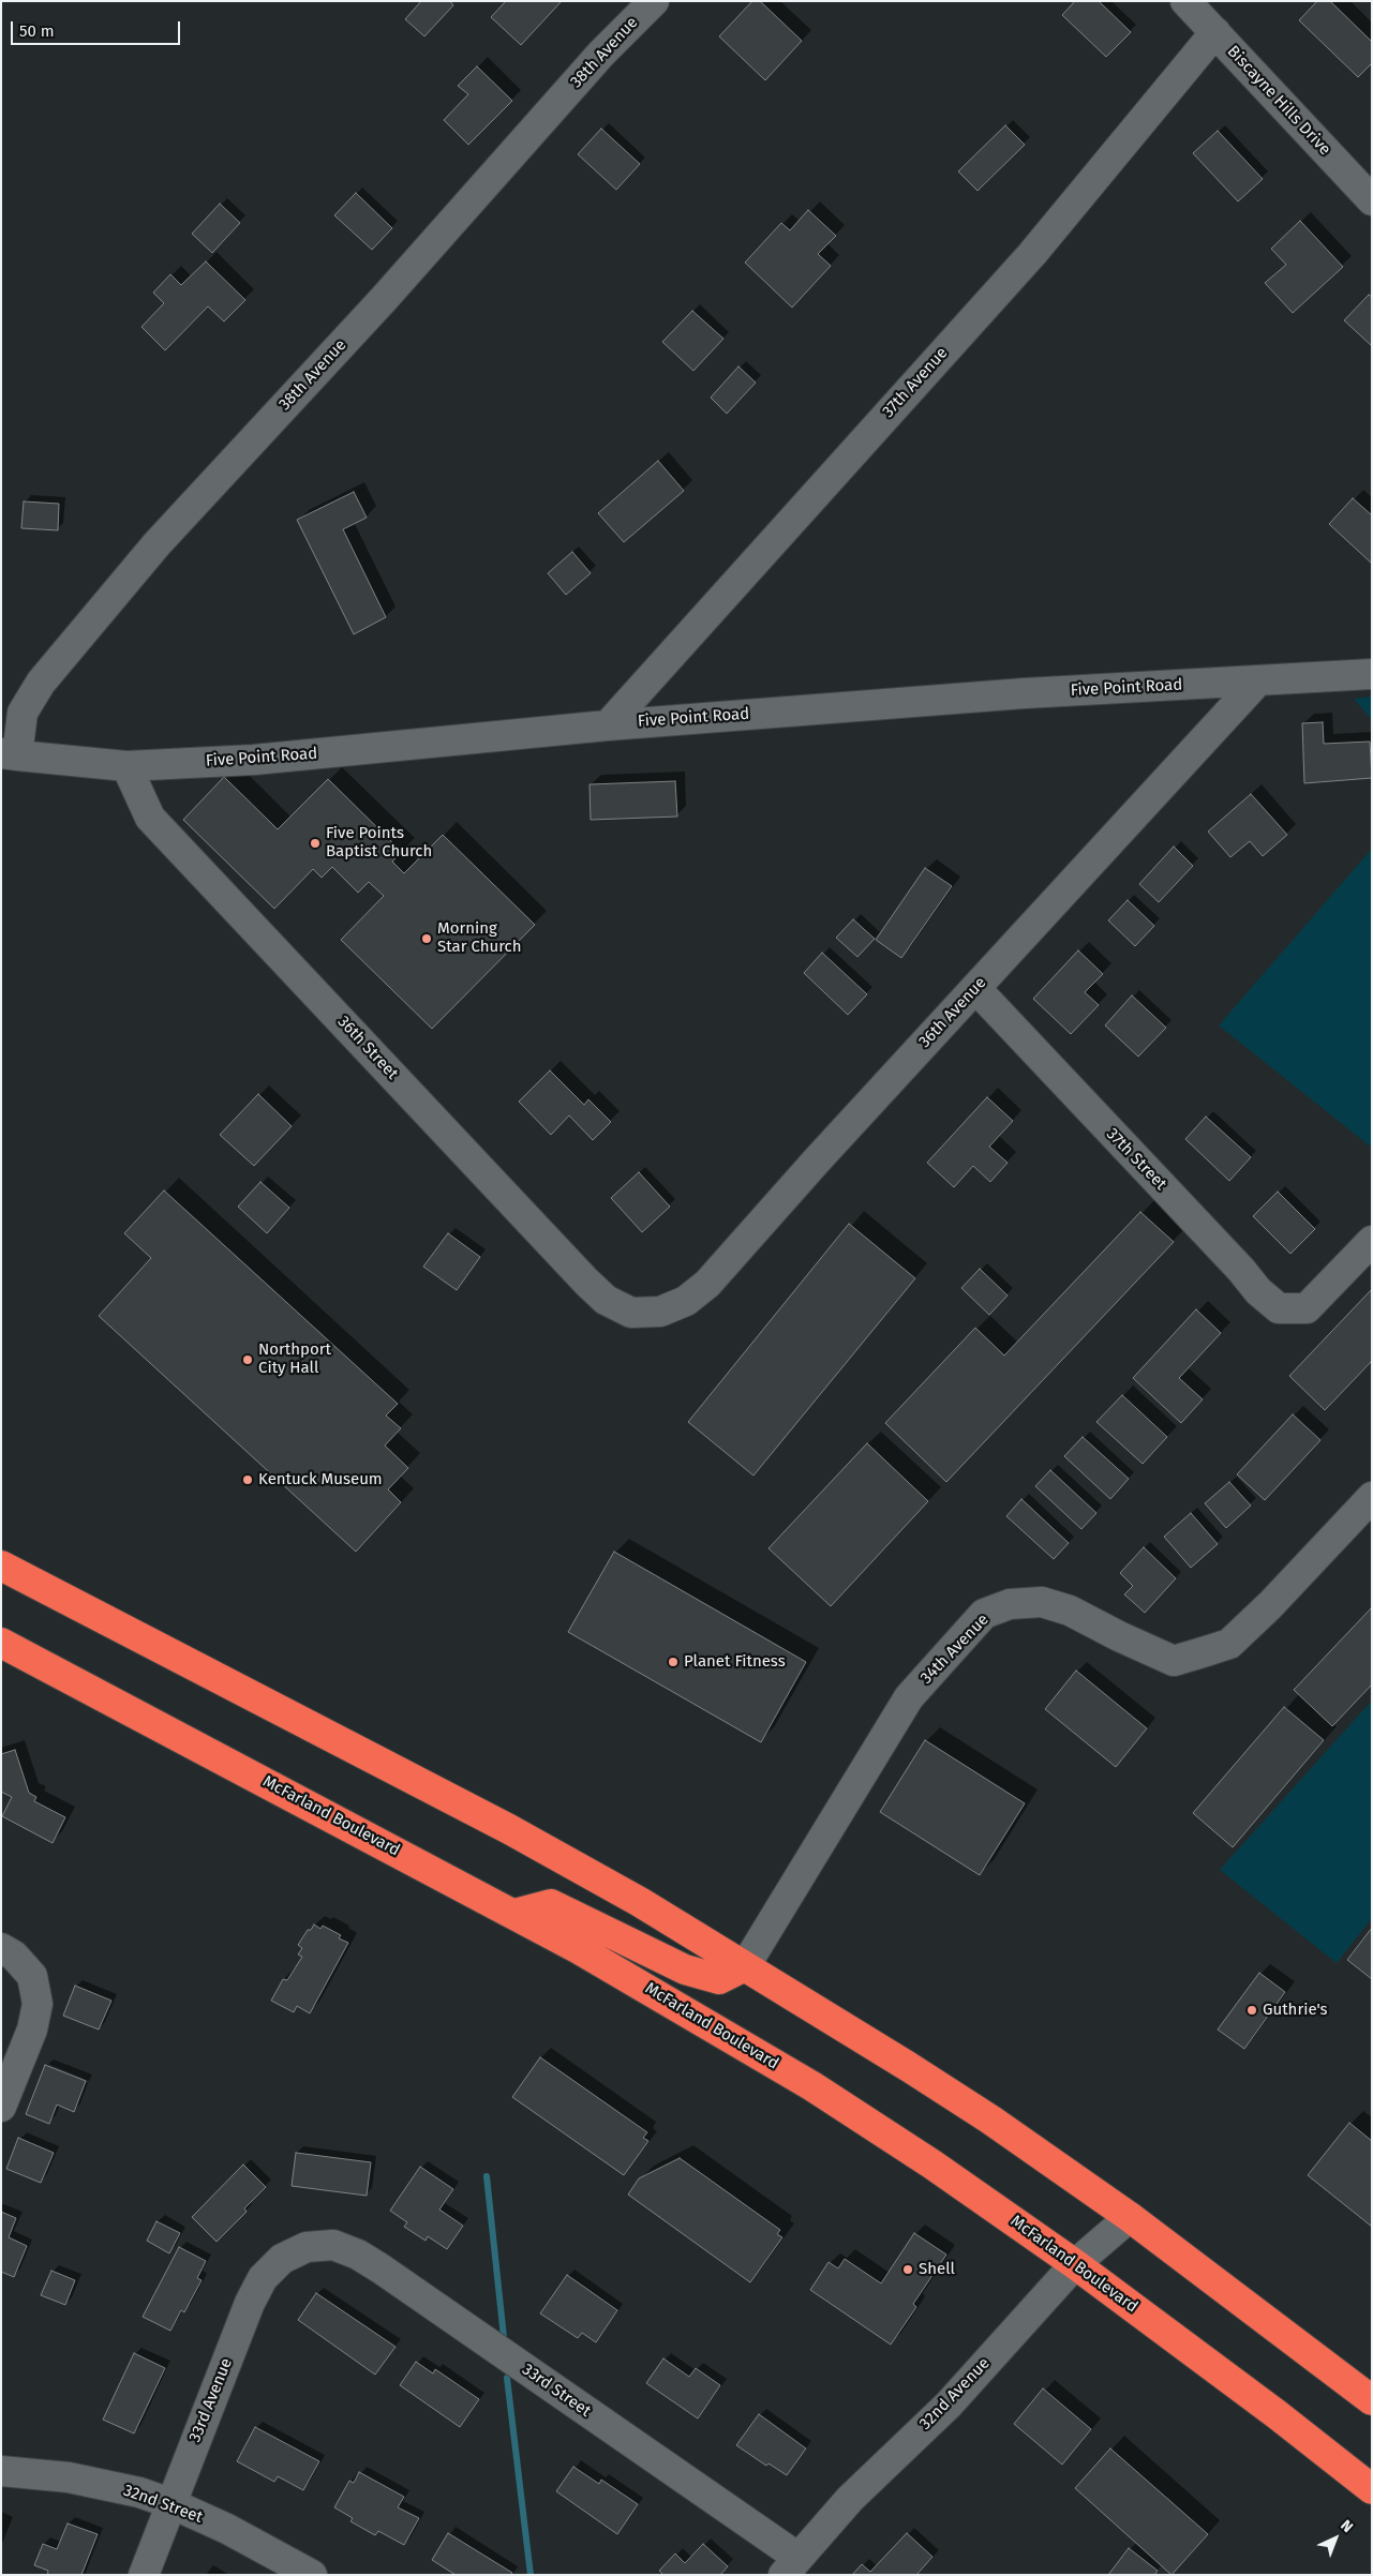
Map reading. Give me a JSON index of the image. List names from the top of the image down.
{
  "streets": {
    "highway": ["McFarland Boulevard"],
    "street": [
      "38th Avenue",
      "Biscayne Hills Drive",
      "37th Avenue",
      "Five Point Road",
      "36th Avenue",
      "36th Street",
      "37th Street",
      "34th Avenue",
      "33rd Street",
      "32nd Avenue",
      "33rd Avenue",
      "32nd Street"
    ]
  },
  "crossings": [
    ["38th Avenue", "Five Point Road"],
    ["Biscayne Hills Drive", "37th Avenue"],
    ["37th Avenue", "Five Point Road"],
    ["Five Point Road", "36th Avenue"],
    ["Five Point Road", "36th Street"],
    ["36th Avenue", "36th Street"],
    ["36th Avenue", "37th Street"],
    ["McFarland Boulevard", "32nd Avenue"],
    ["33rd Street", "32nd Avenue"],
    ["33rd Street", "33rd Avenue"],
    ["33rd Avenue", "32nd Street"]
  ],
  "places": [
    "Five Points Baptist Church",
    "Morning Star Church",
    "Northport City Hall",
    "Kentuck Museum",
    "Planet Fitness",
    "Guthrie's",
    "Shell"
  ],
  "scale_bar": "50 m",
  "north": "top right"
}
